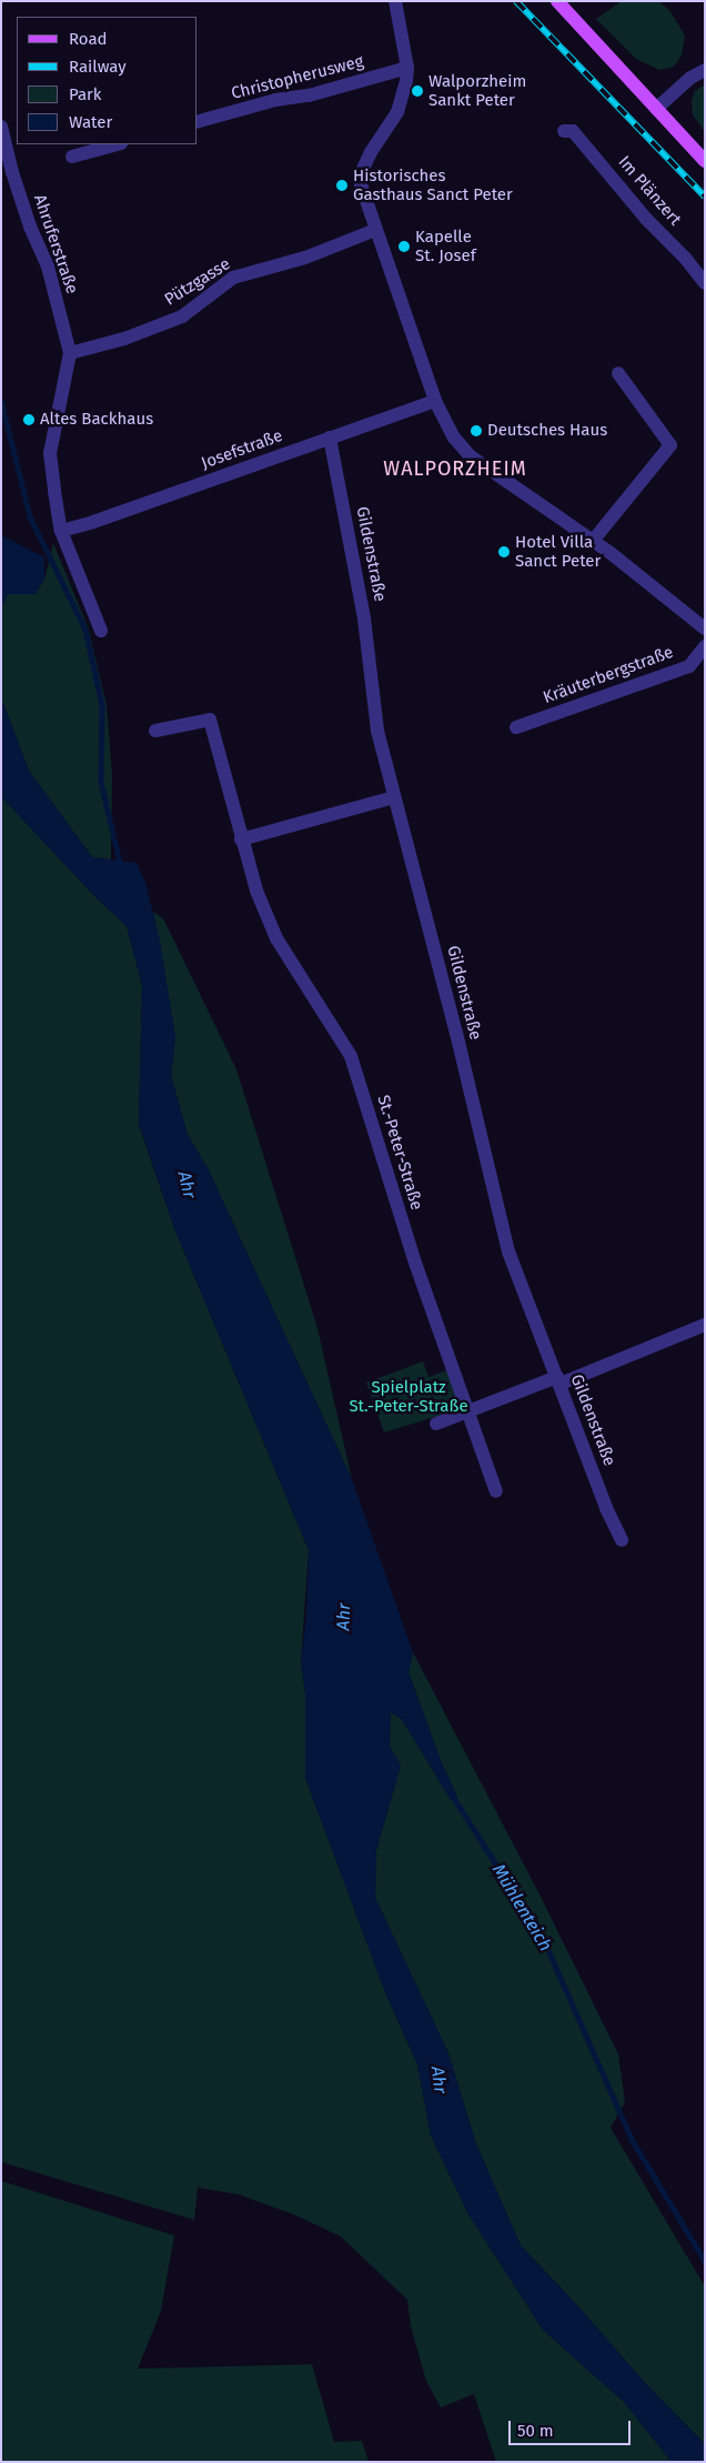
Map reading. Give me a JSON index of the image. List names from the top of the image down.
{
  "streets": {
    "street": [
      "Christopherusweg",
      "Im Plänzert",
      "Ahruferstraße",
      "Pützgasse",
      "Josefstraße",
      "Gildenstraße",
      "Kräuterbergstraße",
      "St.-Peter-Straße"
    ]
  },
  "crossings": [
    ["Ahruferstraße", "Pützgasse"],
    ["Ahruferstraße", "Josefstraße"],
    ["Josefstraße", "Gildenstraße"]
  ],
  "districts": ["WALPORZHEIM"],
  "water": ["Ahr", "Mühlenteich"],
  "parks": ["Spielplatz St.-Peter-Straße"],
  "places": [
    "Walporzheim Sankt Peter",
    "Historisches Gasthaus Sanct Peter",
    "Kapelle St. Josef",
    "Altes Backhaus",
    "Deutsches Haus",
    "Hotel Villa Sanct Peter"
  ],
  "legend": [
    "Road",
    "Railway",
    "Park",
    "Water"
  ],
  "scale_bar": "50 m"
}
